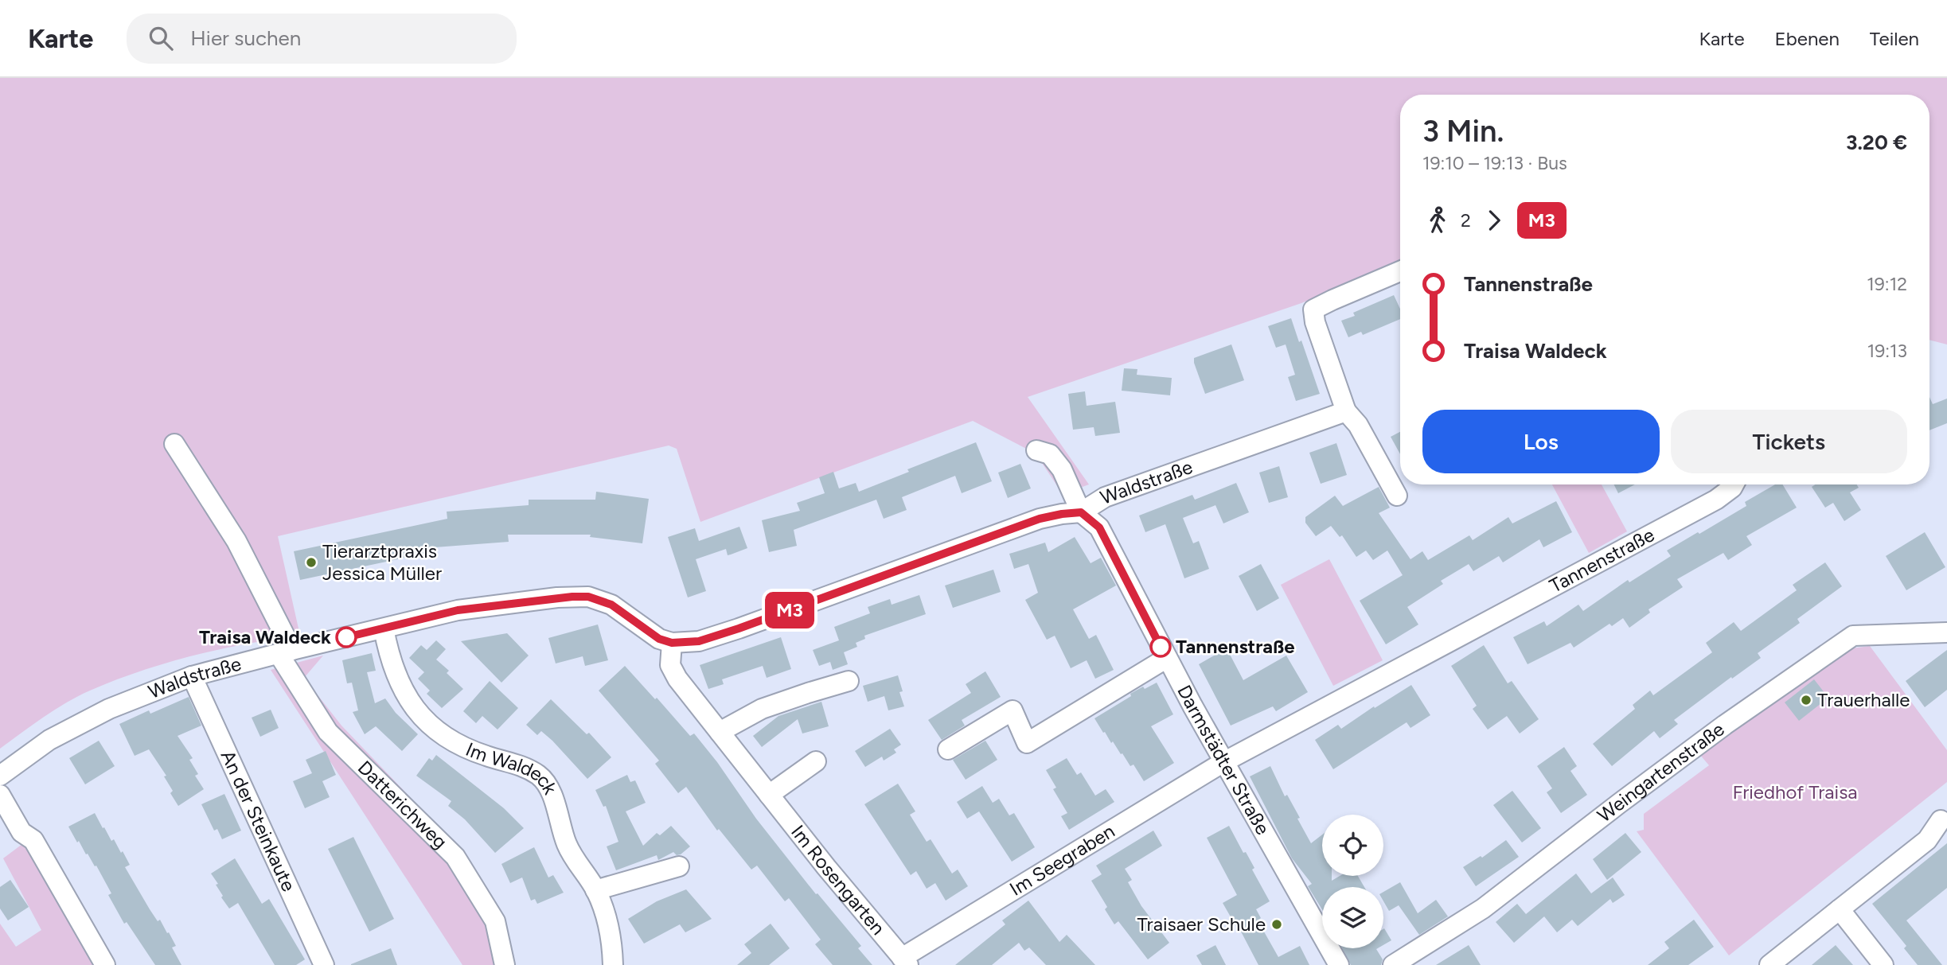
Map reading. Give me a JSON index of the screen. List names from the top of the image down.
{
  "streets": {
    "street": [
      "Waldstraße",
      "Tannenstraße",
      "Darmstädter Straße",
      "Im Waldeck",
      "Weingartenstraße",
      "Datterichweg",
      "An der Steinkaute",
      "Im Seegraben",
      "Im Rosengarten"
    ]
  },
  "crossings": [
    ["Waldstraße", "Darmstädter Straße"],
    ["Waldstraße", "Im Waldeck"],
    ["Waldstraße", "Datterichweg"],
    ["Waldstraße", "An der Steinkaute"],
    ["Waldstraße", "Im Rosengarten"],
    ["Tannenstraße", "Darmstädter Straße"],
    ["Tannenstraße", "Im Seegraben"],
    ["Darmstädter Straße", "Im Seegraben"],
    ["Im Seegraben", "Im Rosengarten"]
  ],
  "parks": ["Friedhof Traisa"],
  "places": [
    "Tierarztpraxis Jessica Müller",
    "Traisa Waldeck",
    "Tannenstraße",
    "Trauerhalle",
    "Traisaer Schule"
  ],
  "lines": ["bus line M3"],
  "page": {
    "header": "Karte",
    "search": "Hier suchen",
    "nav": ["Karte", "Ebenen", "Teilen"],
    "on_map": "M3",
    "heading": ["3 Min.", "19:10 – 19:13 · Bus", "3.20 €"],
    "legs": ["2", "M3"],
    "list": [
      {
        "name": "Tannenstraße",
        "value": "19:12"
      },
      {
        "name": "Traisa Waldeck",
        "value": "19:13"
      }
    ],
    "buttons": ["Los", "Tickets"]
  }
}
